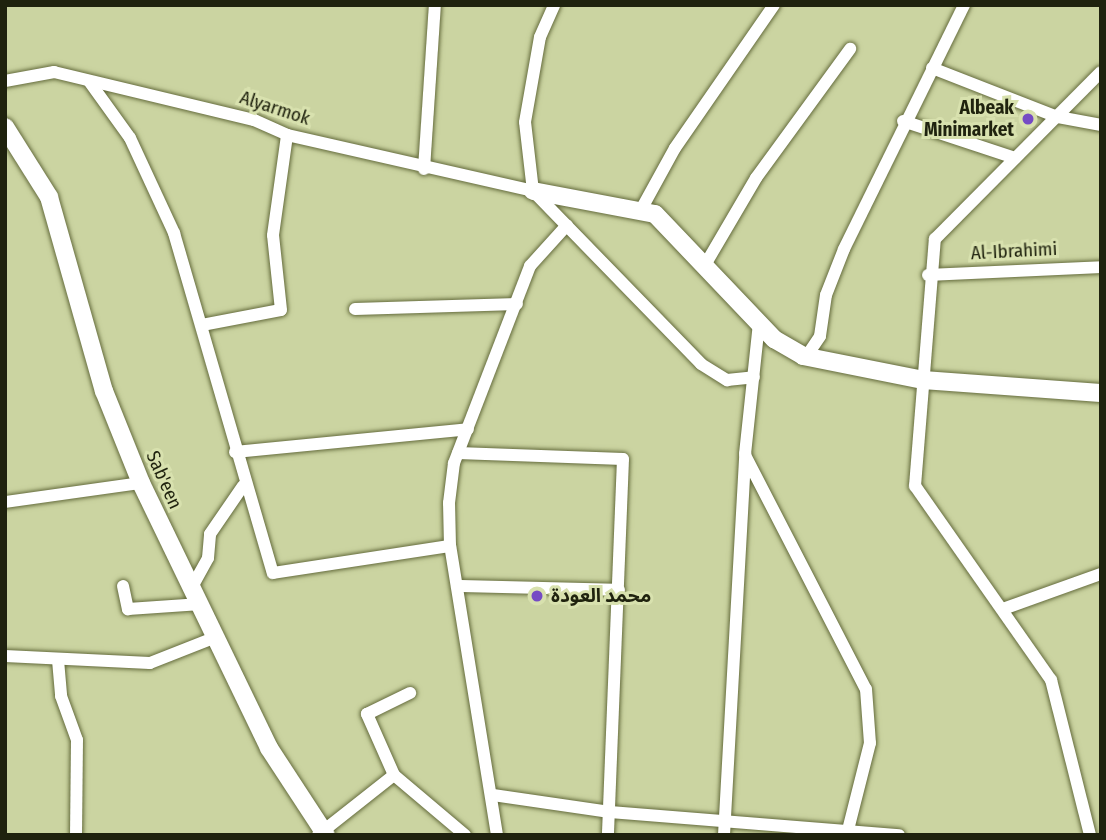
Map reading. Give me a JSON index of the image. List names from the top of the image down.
{
  "streets": {
    "street": ["Alyarmok", "Al-Ibrahimi", "Sab'een"]
  },
  "places": ["Albeak Minimarket", "محمد العودة"]
}
